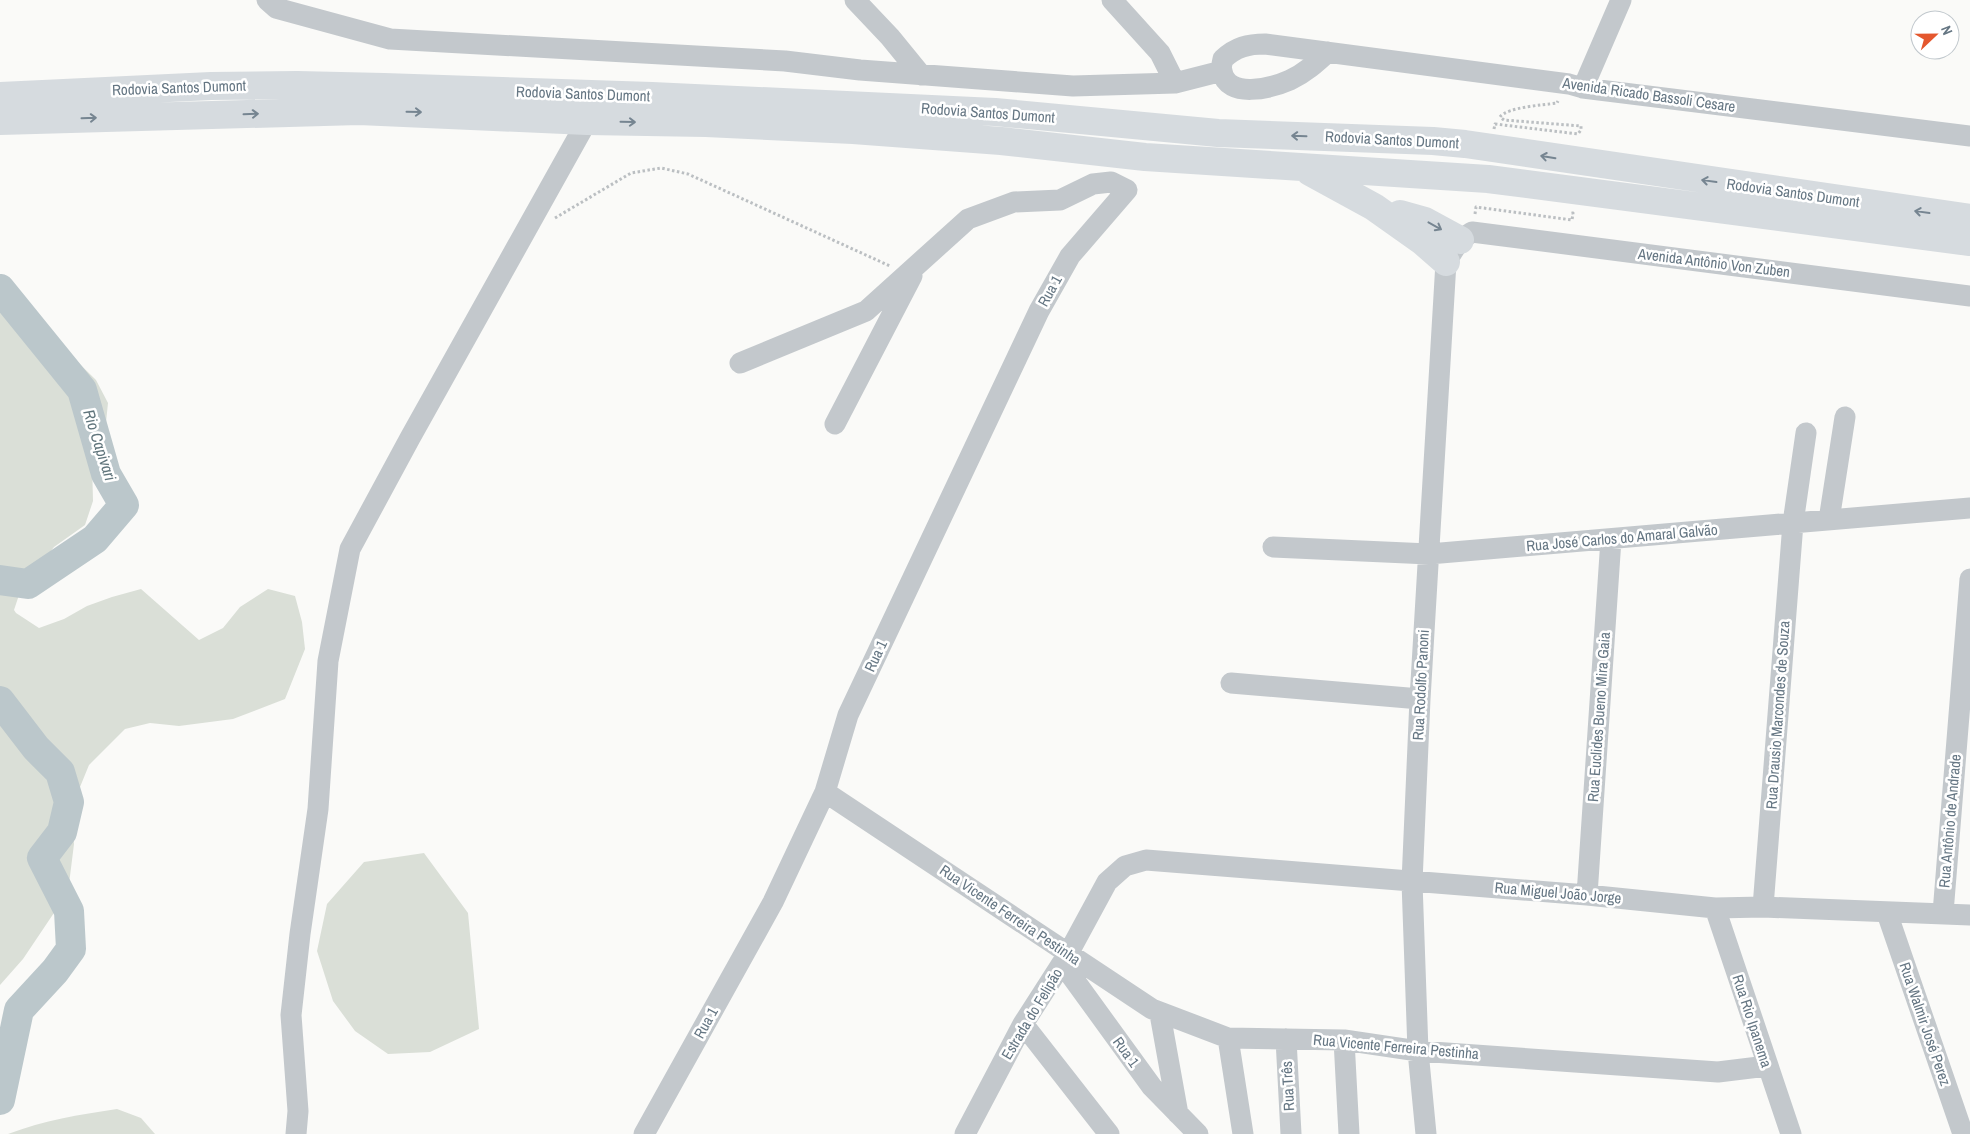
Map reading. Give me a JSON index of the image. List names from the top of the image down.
{
  "streets": {
    "highway": ["Rodovia Santos Dumont"],
    "street": [
      "Avenida Ricado Bassoli Cesare",
      "Avenida Antônio Von Zuben",
      "Rua 1",
      "Rua José Carlos do Amaral Galvão",
      "Rua Rodolfo Panoni",
      "Rua Drausio Marcondes de Souza",
      "Rua Euclides Bueno Mira Gaia",
      "Rua Antônio de Andrade",
      "Rua Miguel João Jorge",
      "Rua Vicente Ferreira Pestinha",
      "Estrada do Felipão",
      "Rua Rio Ipanema",
      "Rua Walmir José Perez",
      "Rua Três"
    ]
  },
  "crossings": [
    ["Avenida Antônio Von Zuben", "Rua Rodolfo Panoni"],
    ["Rua 1", "Rua Vicente Ferreira Pestinha"],
    ["Rua 1", "Estrada do Felipão"],
    ["Rua José Carlos do Amaral Galvão", "Rua Rodolfo Panoni"],
    ["Rua José Carlos do Amaral Galvão", "Rua Drausio Marcondes de Souza"],
    ["Rua José Carlos do Amaral Galvão", "Rua Euclides Bueno Mira Gaia"],
    ["Rua Rodolfo Panoni", "Rua Miguel João Jorge"],
    ["Rua Rodolfo Panoni", "Rua Vicente Ferreira Pestinha"],
    ["Rua Drausio Marcondes de Souza", "Rua Miguel João Jorge"],
    ["Rua Euclides Bueno Mira Gaia", "Rua Miguel João Jorge"],
    ["Rua Antônio de Andrade", "Rua Miguel João Jorge"],
    ["Rua Miguel João Jorge", "Estrada do Felipão"],
    ["Rua Miguel João Jorge", "Rua Rio Ipanema"],
    ["Rua Miguel João Jorge", "Rua Walmir José Perez"],
    ["Rua Vicente Ferreira Pestinha", "Estrada do Felipão"],
    ["Rua Vicente Ferreira Pestinha", "Rua Rio Ipanema"],
    ["Rua Vicente Ferreira Pestinha", "Rua Três"]
  ],
  "water": ["Rio Capivari"],
  "north": "right"
}
